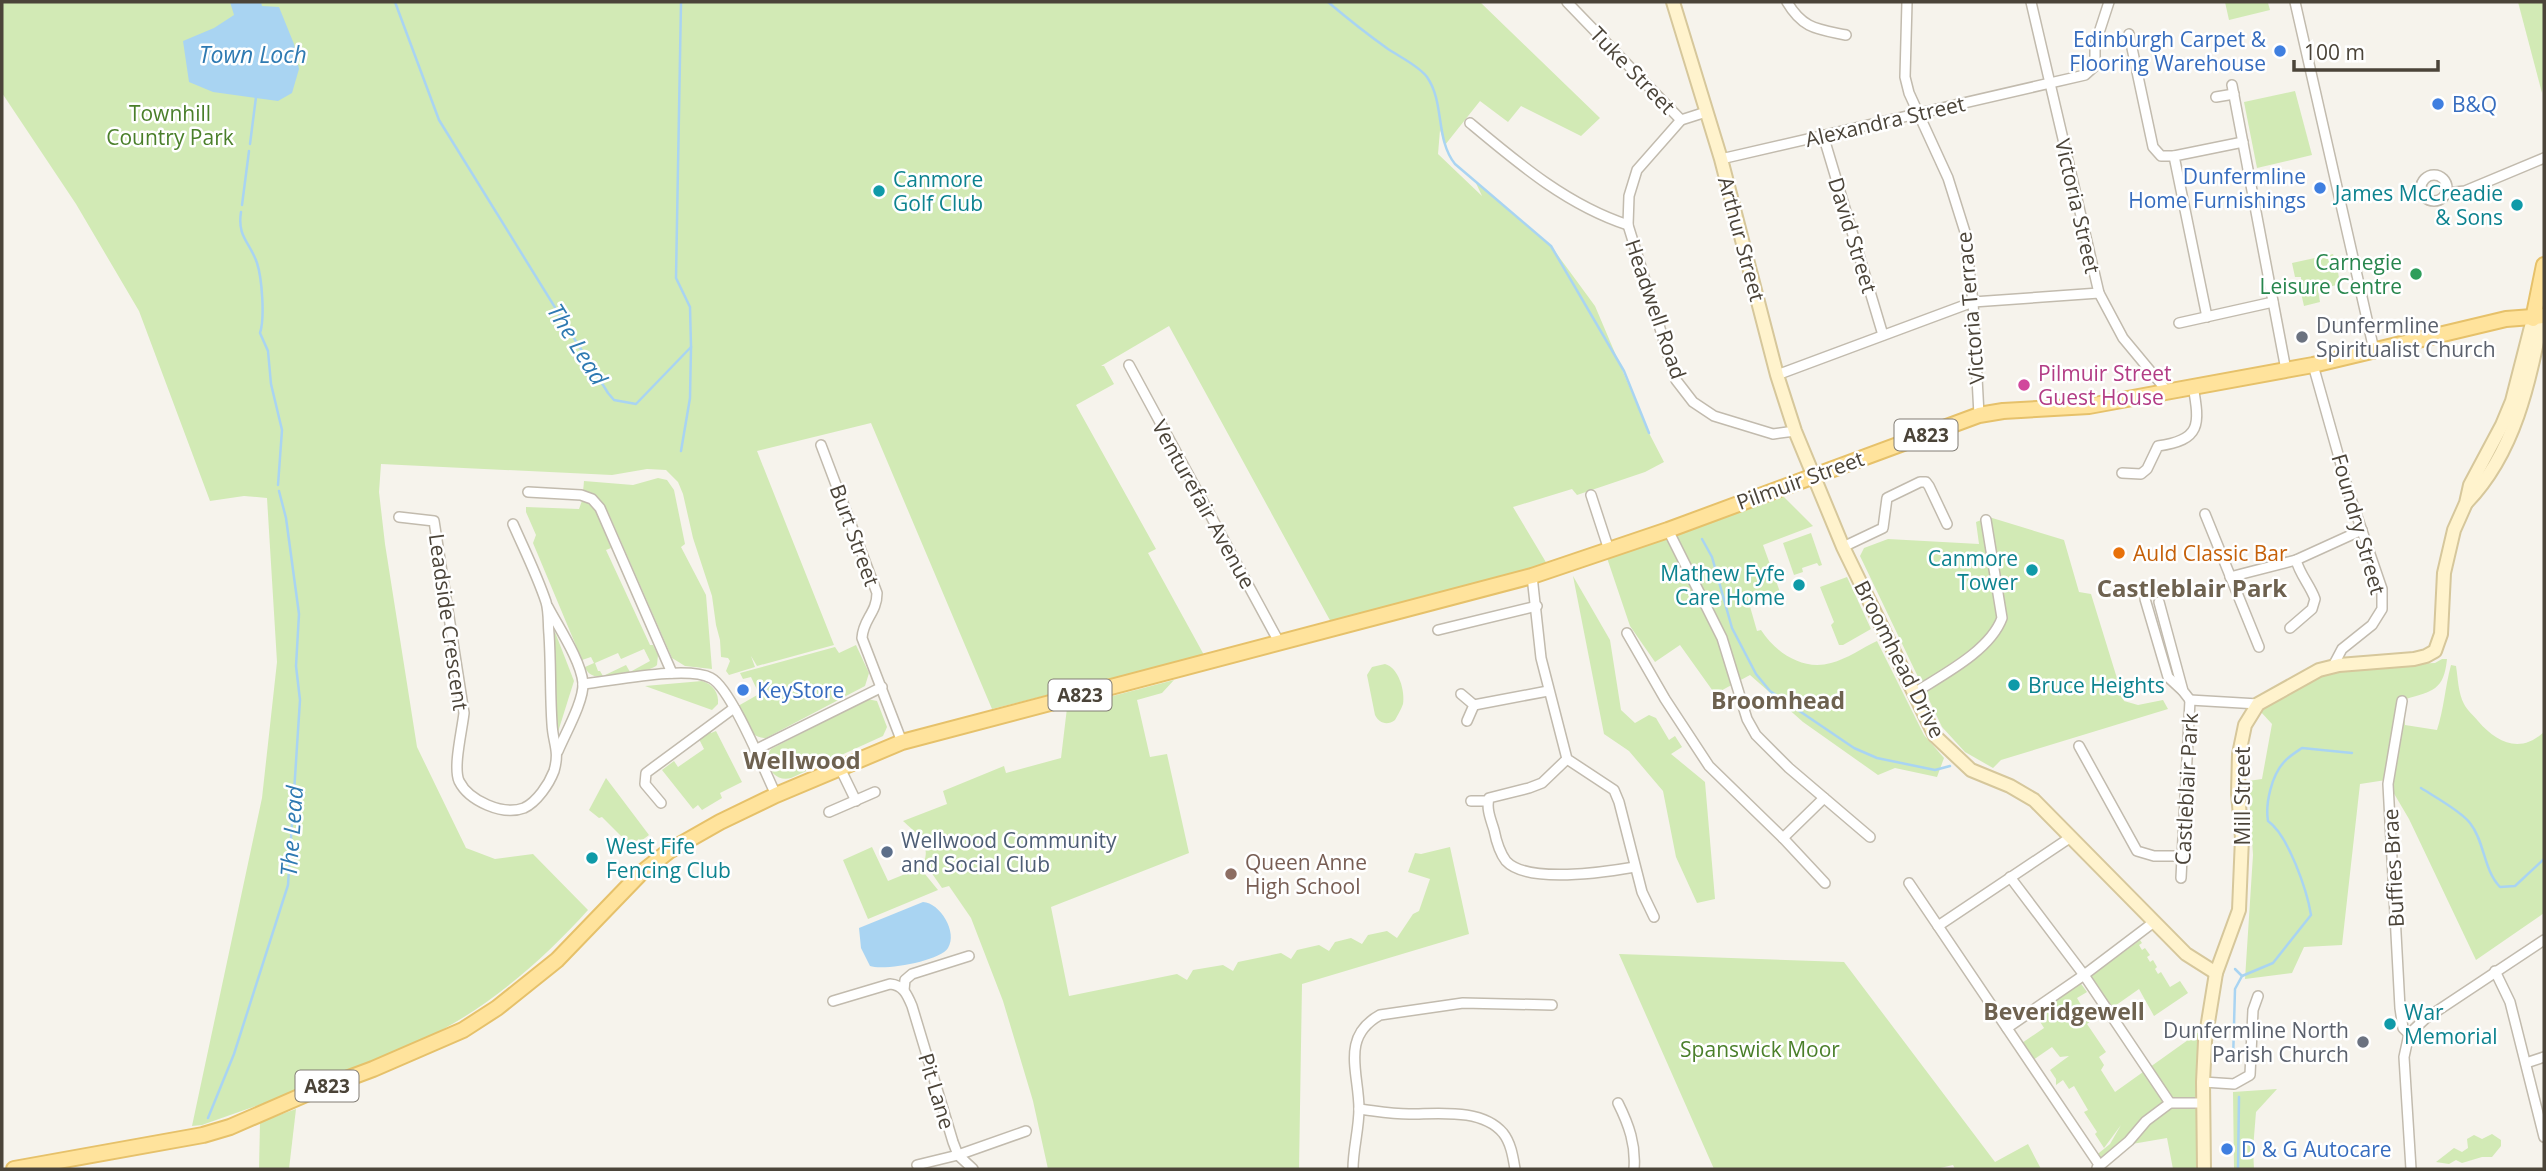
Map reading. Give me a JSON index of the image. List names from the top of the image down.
{
  "streets": {
    "main road": ["A823", "Pilmuir Street"],
    "street": [
      "Tuke Street",
      "Alexandra Street",
      "Victoria Street",
      "David Street",
      "Arthur Street",
      "Victoria Terrace",
      "Headwell Road",
      "Venturefair Avenue",
      "Foundry Street",
      "Burt Street",
      "Leadside Crescent",
      "Broomhead Drive",
      "Castleblair Park",
      "Mill Street",
      "Buffies Brae",
      "Pit Lane"
    ]
  },
  "crossings": [
    ["Tuke Street", "Arthur Street"],
    ["Tuke Street", "Headwell Road"],
    ["Alexandra Street", "Victoria Street"],
    ["Alexandra Street", "David Street"],
    ["Alexandra Street", "Arthur Street"],
    ["Alexandra Street", "Victoria Terrace"],
    ["Victoria Street", "Pilmuir Street"],
    ["Arthur Street", "Headwell Road"],
    ["Arthur Street", "Pilmuir Street"],
    ["Arthur Street", "Broomhead Drive"],
    ["Victoria Terrace", "Pilmuir Street"],
    ["A823", "Pilmuir Street"],
    ["A823", "Venturefair Avenue"],
    ["A823", "Burt Street"],
    ["Pilmuir Street", "Venturefair Avenue"],
    ["Pilmuir Street", "Foundry Street"],
    ["Pilmuir Street", "Broomhead Drive"],
    ["Broomhead Drive", "Mill Street"]
  ],
  "districts": [
    "Castleblair Park",
    "Broomhead",
    "Wellwood",
    "Beveridgewell"
  ],
  "water": ["Town Loch", "The Lead"],
  "parks": ["Townhill Country Park", "Spanswick Moor"],
  "places": [
    "Edinburgh Carpet & Flooring Warehouse",
    "B&Q",
    "Dunfermline Home Furnishings",
    "Canmore Golf Club",
    "James McCreadie & Sons",
    "Carnegie Leisure Centre",
    "Dunfermline Spiritualist Church",
    "Pilmuir Street Guest House",
    "Auld Classic Bar",
    "Canmore Tower",
    "Mathew Fyfe Care Home",
    "Bruce Heights",
    "KeyStore",
    "Wellwood Community and Social Club",
    "West Fife Fencing Club",
    "Queen Anne High School",
    "War Memorial",
    "Dunfermline North Parish Church",
    "D & G Autocare"
  ],
  "scale_bar": "100 m"
}
